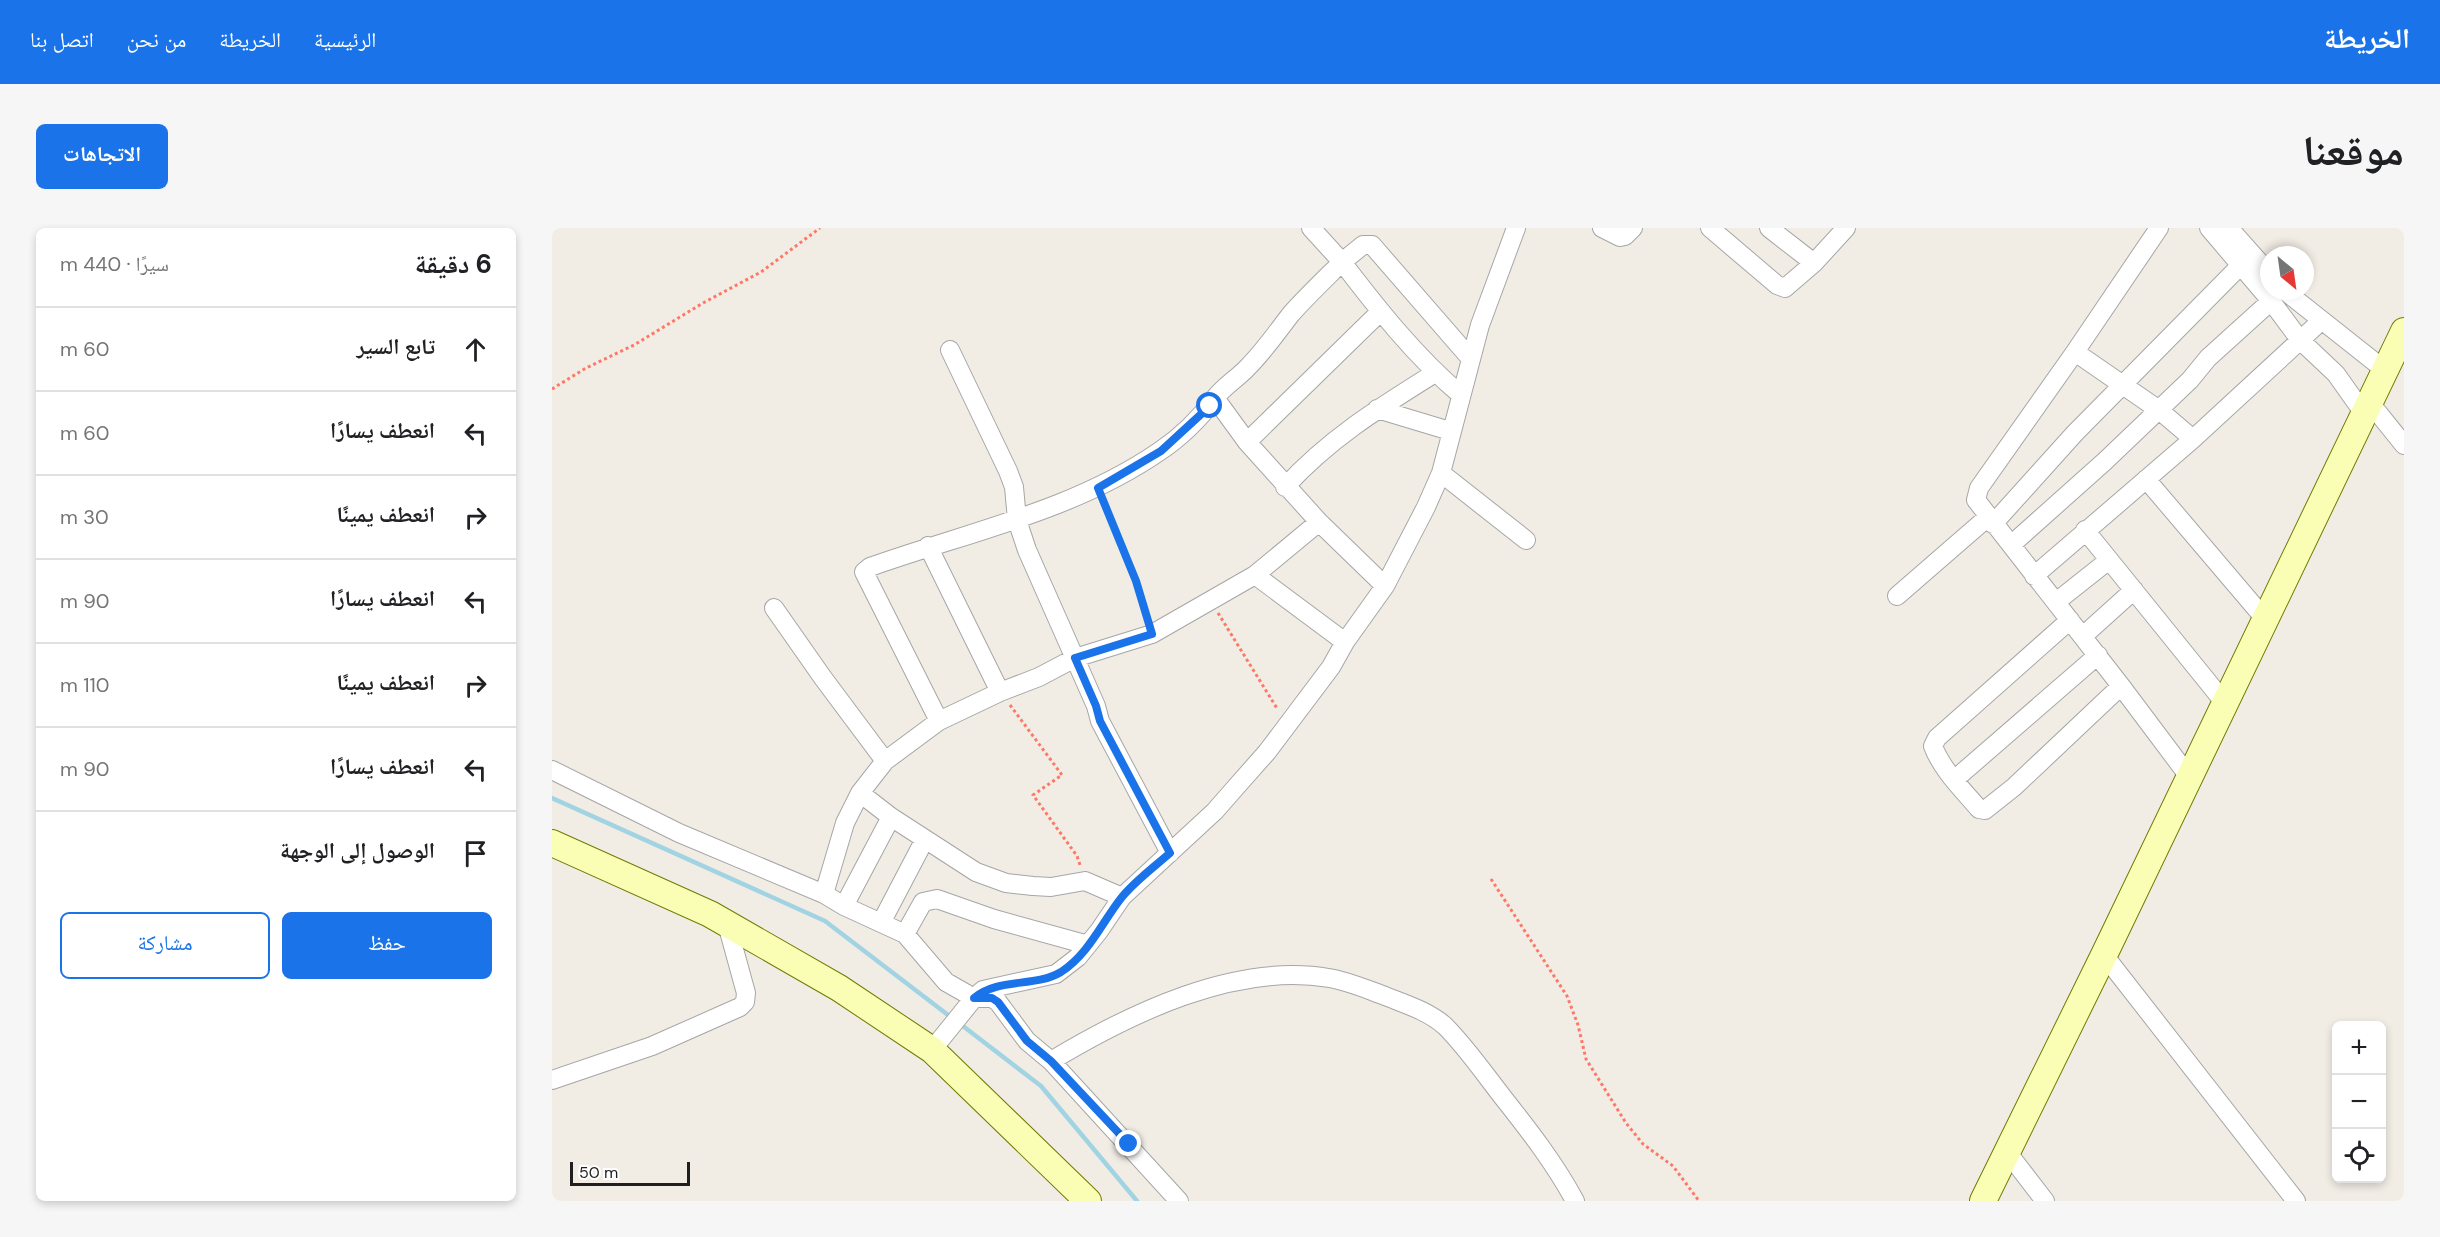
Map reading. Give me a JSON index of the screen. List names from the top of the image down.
{
  "scale_bar": "50 m",
  "north": "bottom right",
  "page": {
    "header": "الخريطة",
    "nav": [
      "الرئيسية",
      "الخريطة",
      "من نحن",
      "اتصل بنا"
    ],
    "title": "موقعنا",
    "buttons": [
      "الاتجاهات",
      ["حفظ", "مشاركة"]
    ],
    "heading": ["6 دقيقة", "سيرًا · 440 m"],
    "list": [
      ["تابع السير", "60 m"],
      ["انعطف يسارًا", "60 m"],
      ["انعطف يمينًا", "30 m"],
      ["انعطف يسارًا", "90 m"],
      ["انعطف يمينًا", "110 m"],
      ["انعطف يسارًا", "90 m"],
      "الوصول إلى الوجهة"
    ],
    "map_buttons": ["+", "−"],
    "scale": "50 m"
  }
}
